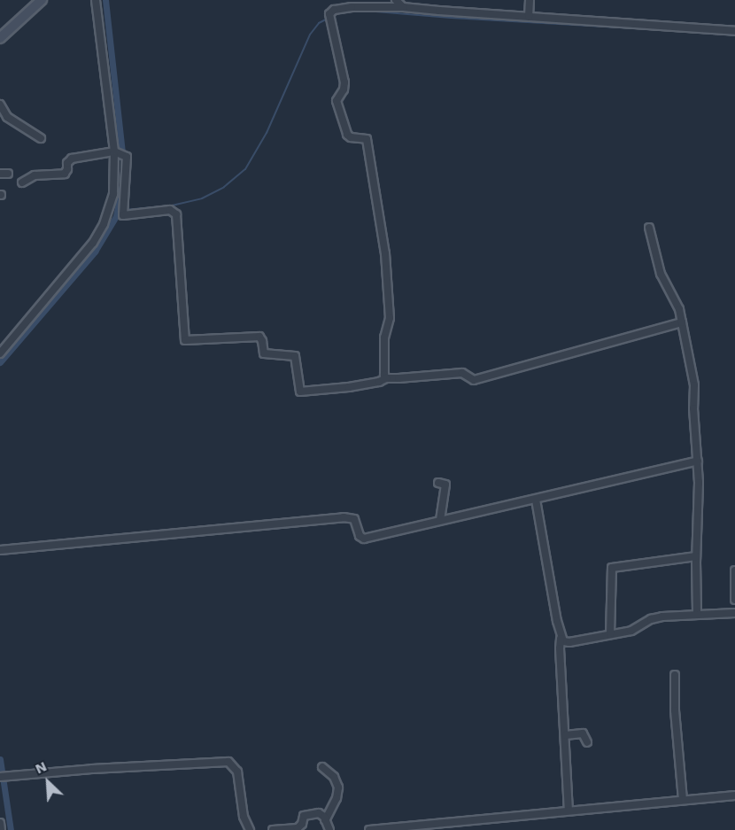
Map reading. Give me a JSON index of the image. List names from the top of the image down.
{
  "north": "top left"
}
